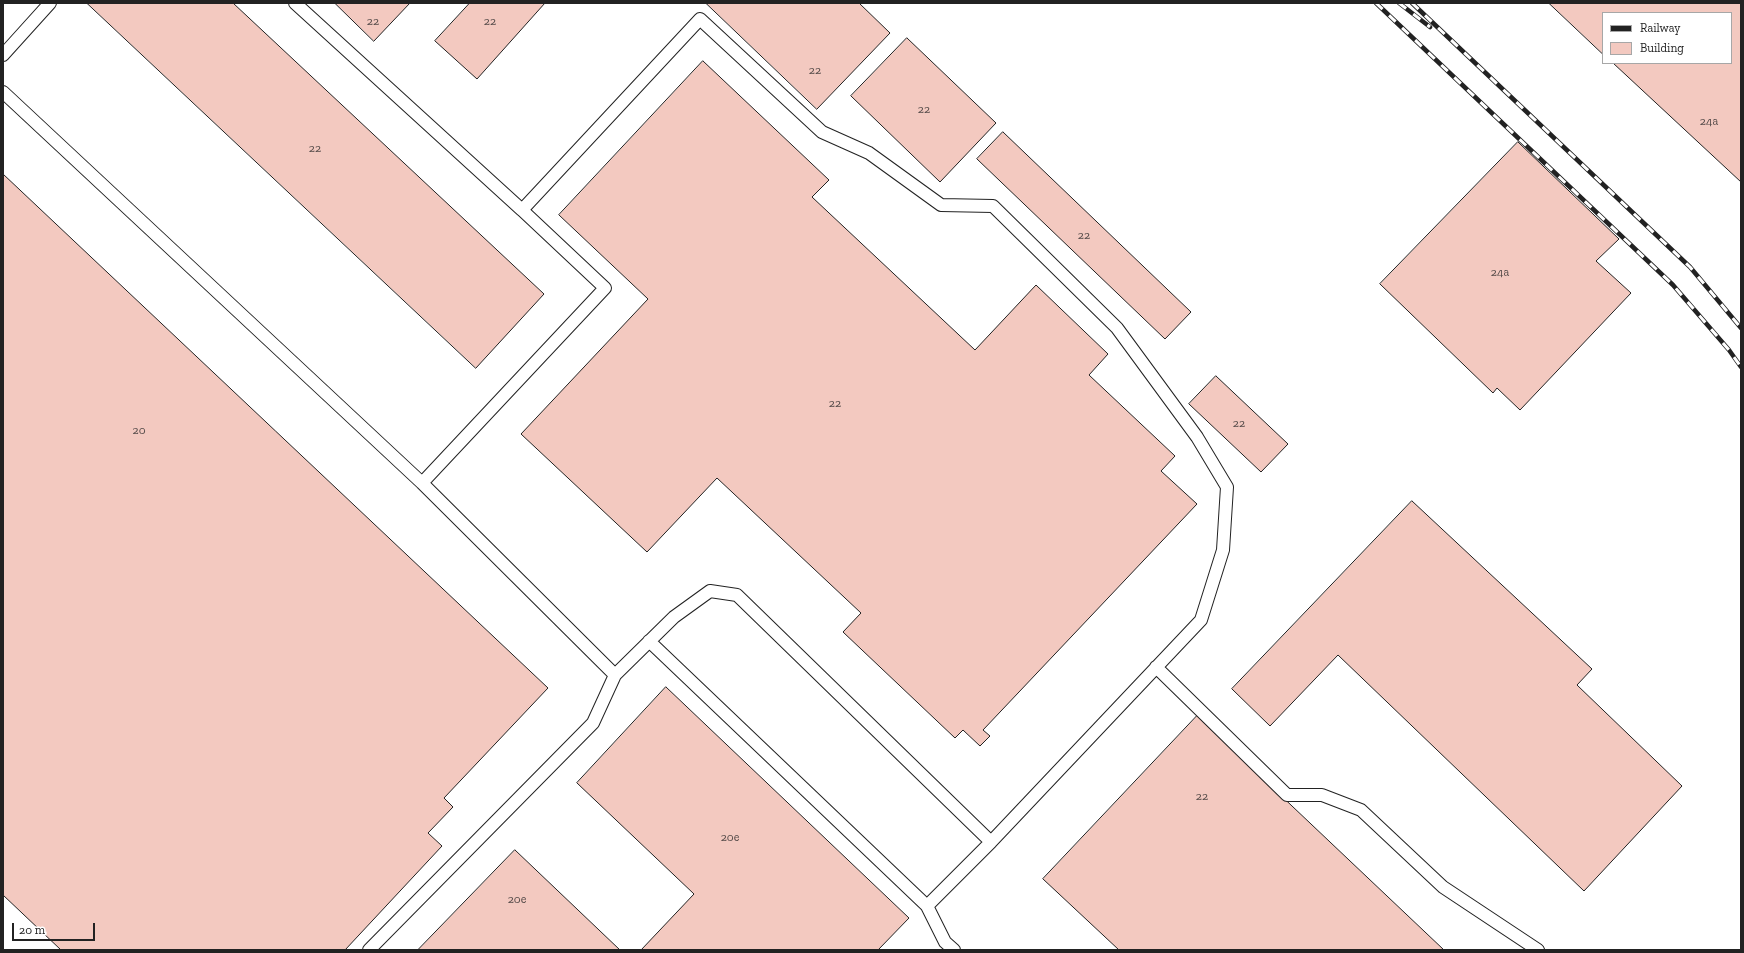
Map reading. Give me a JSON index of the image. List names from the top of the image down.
{
  "house_numbers": [
    "22",
    "22",
    "22",
    "22",
    "24a",
    "22",
    "22",
    "24a",
    "22",
    "22",
    "20",
    "22",
    "20e",
    "20e"
  ],
  "legend": ["Railway", "Building"],
  "scale_bar": "20 m"
}
